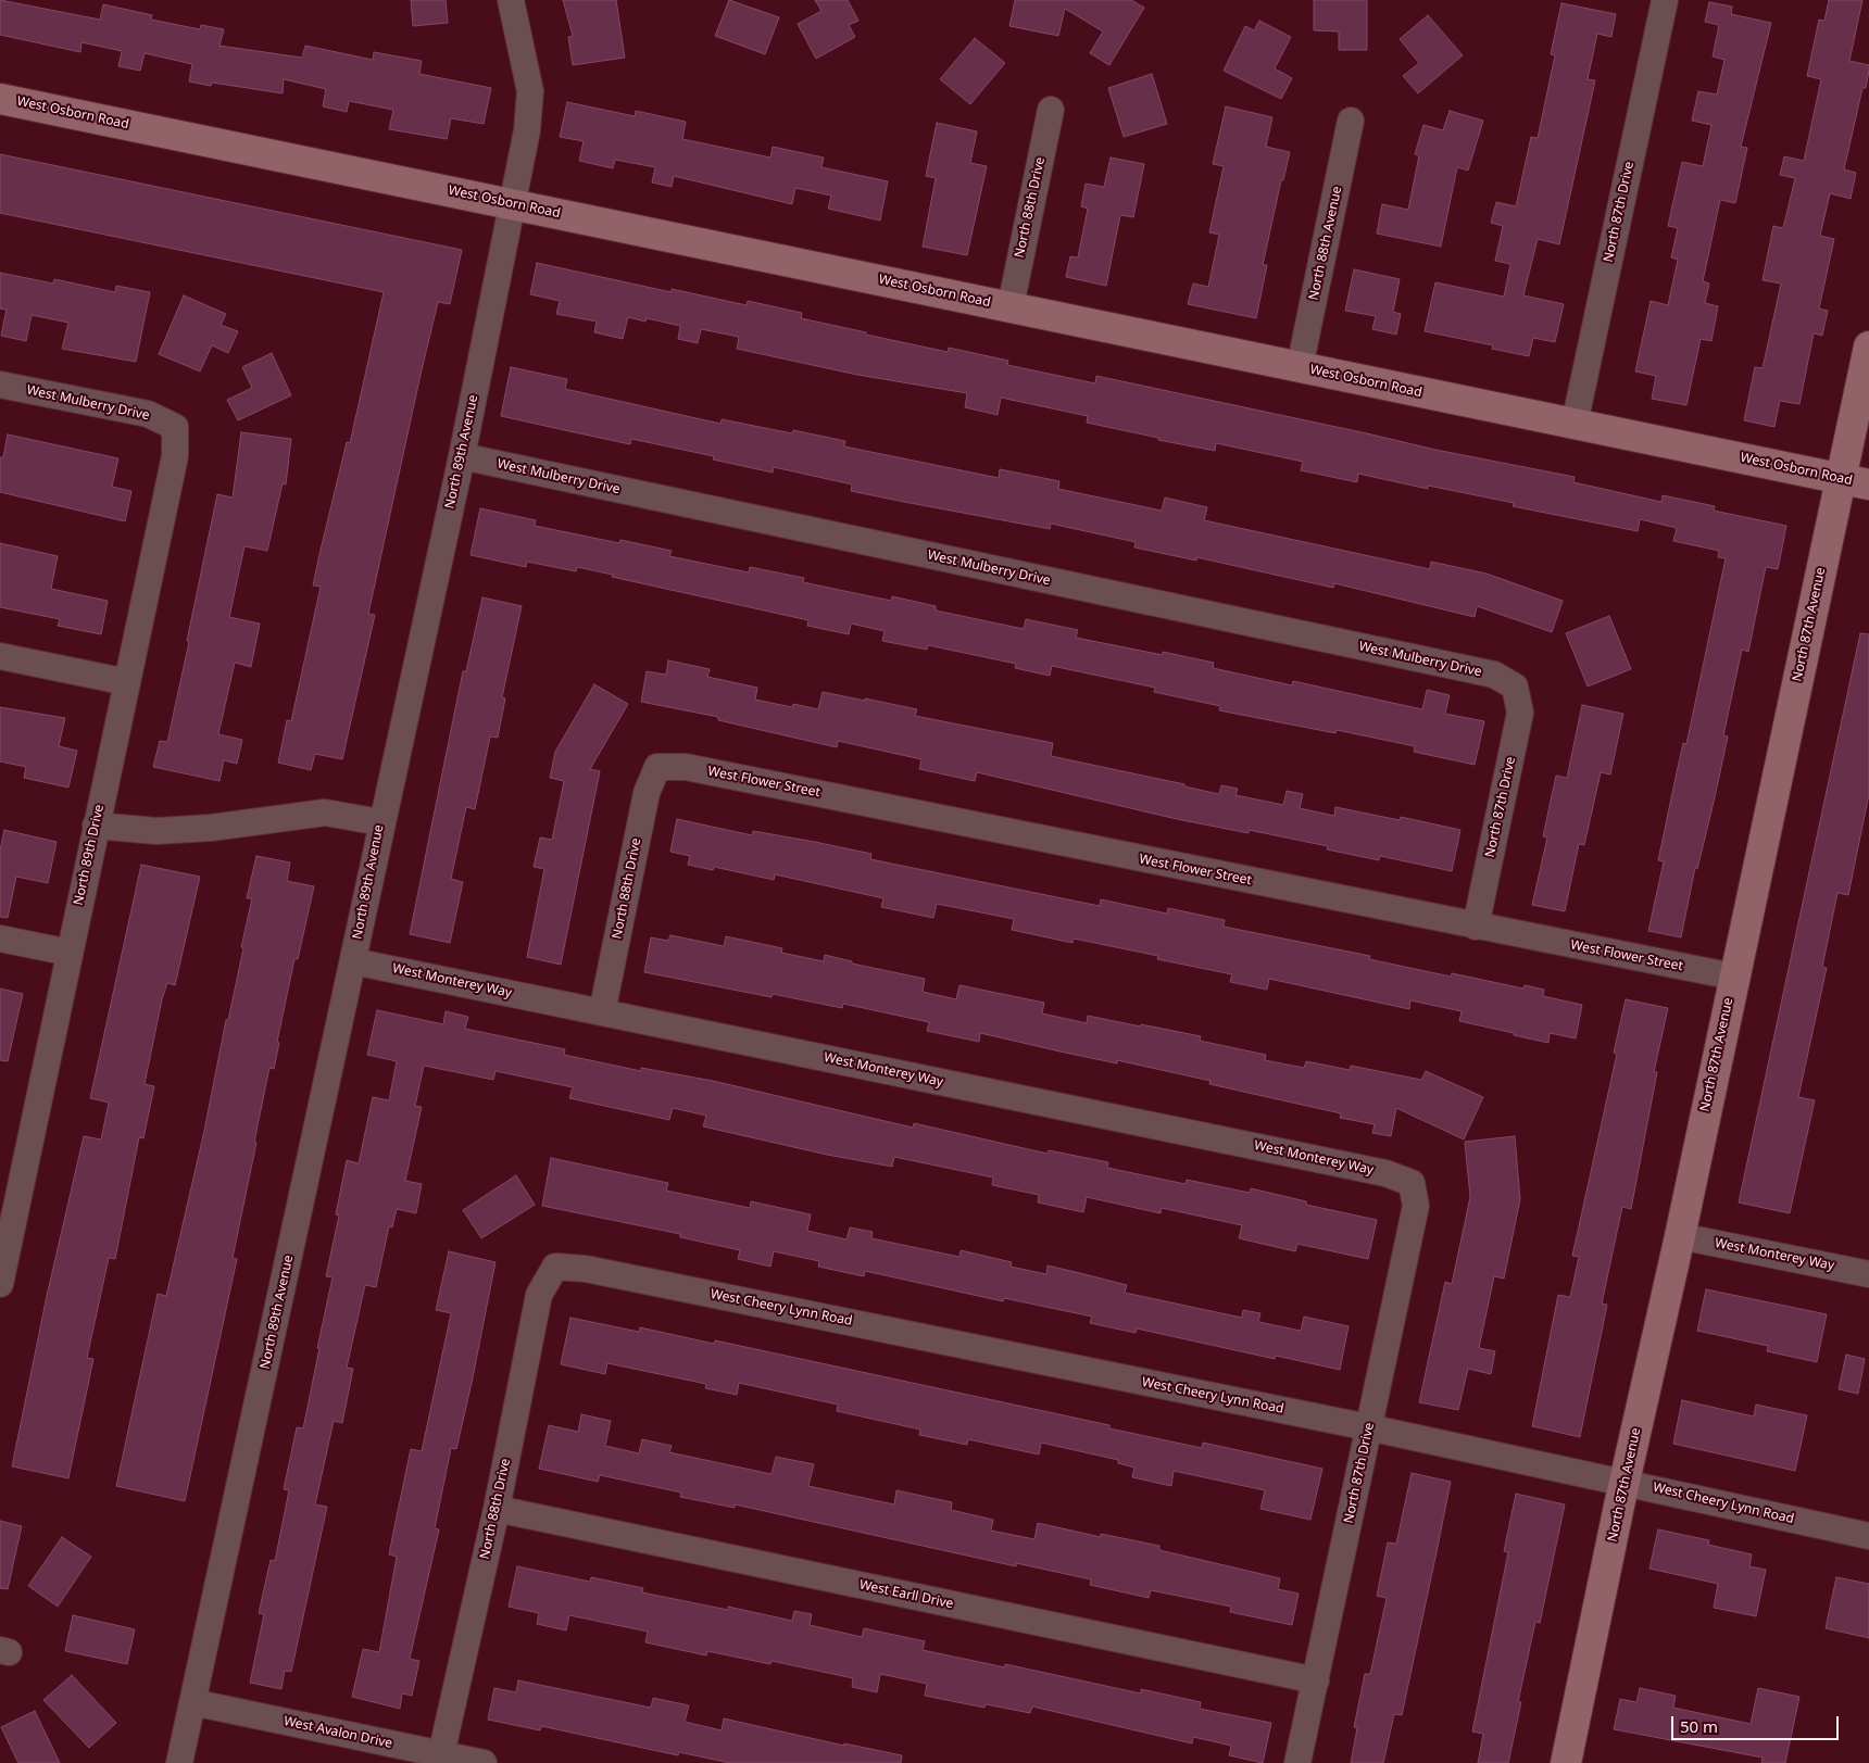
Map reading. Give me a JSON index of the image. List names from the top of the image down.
{
  "streets": {
    "street": [
      "West Osborn Road",
      "North 88th Drive",
      "North 87th Drive",
      "North 88th Avenue",
      "West Mulberry Drive",
      "North 89th Avenue",
      "North 87th Avenue",
      "West Flower Street",
      "North 89th Drive",
      "West Monterey Way",
      "West Cheery Lynn Road",
      "West Earll Drive",
      "West Avalon Drive"
    ]
  },
  "crossings": [
    ["West Osborn Road", "North 88th Drive"],
    ["West Osborn Road", "North 87th Drive"],
    ["West Osborn Road", "North 88th Avenue"],
    ["West Osborn Road", "North 89th Avenue"],
    ["West Osborn Road", "North 87th Avenue"],
    ["North 88th Drive", "West Flower Street"],
    ["North 88th Drive", "West Monterey Way"],
    ["North 88th Drive", "West Cheery Lynn Road"],
    ["North 88th Drive", "West Earll Drive"],
    ["North 88th Drive", "West Avalon Drive"],
    ["North 87th Drive", "West Mulberry Drive"],
    ["North 87th Drive", "West Flower Street"],
    ["North 87th Drive", "West Monterey Way"],
    ["North 87th Drive", "West Cheery Lynn Road"],
    ["North 87th Drive", "West Earll Drive"],
    ["West Mulberry Drive", "North 89th Avenue"],
    ["West Mulberry Drive", "North 89th Drive"],
    ["North 89th Avenue", "West Monterey Way"],
    ["North 89th Avenue", "West Avalon Drive"],
    ["North 87th Avenue", "West Flower Street"],
    ["North 87th Avenue", "West Monterey Way"],
    ["North 87th Avenue", "West Cheery Lynn Road"]
  ],
  "scale_bar": "50 m"
}
